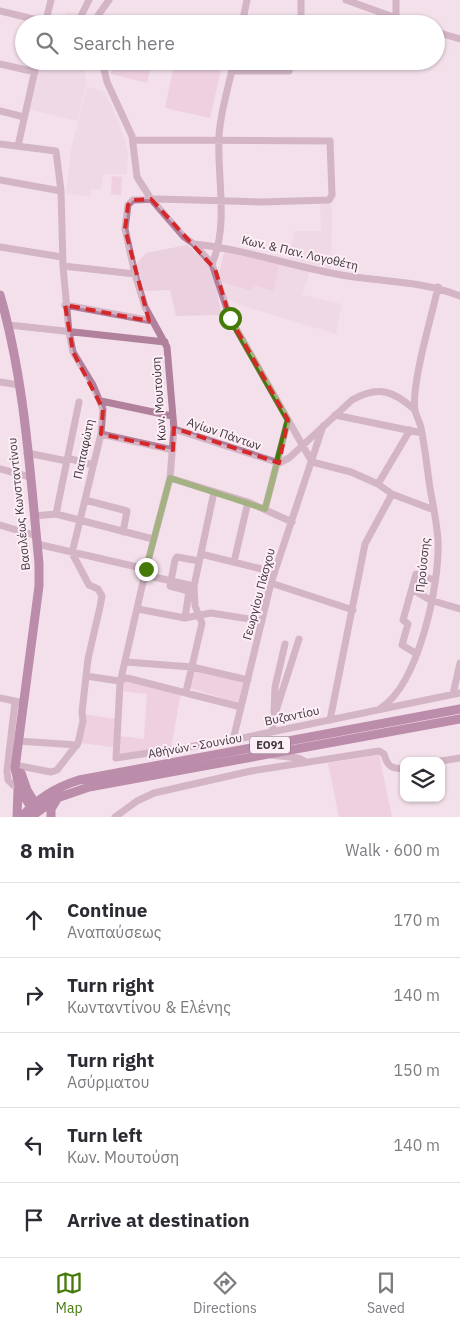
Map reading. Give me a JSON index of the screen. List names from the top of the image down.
{
  "streets": {
    "main road": ["Βασιλέως Κωνσταντίνου", "ΕΟ91", "Αθήνών - Σουνίου"],
    "street": [
      "Κων. & Παν. Λογοθέτη",
      "Κων. Μουτούση",
      "Αγίων Πάντων",
      "Παπαφώτη",
      "Προύσσης",
      "Γεωργίου Πάσχου",
      "Βυζαντίου"
    ]
  },
  "crossings": [
    ["Κων. Μουτούση", "Αγίων Πάντων"],
    ["Κων. Μουτούση", "Βυζαντίου"],
    ["Βασιλέως Κωνσταντίνου", "ΕΟ91"],
    ["Βασιλέως Κωνσταντίνου", "Αθήνών - Σουνίου"],
    ["Προύσσης", "Βυζαντίου"],
    ["Γεωργίου Πάσχου", "Βυζαντίου"],
    ["ΕΟ91", "Αθήνών - Σουνίου"]
  ],
  "page": {
    "search": "Search here",
    "heading": ["8 min", "Walk · 600 m"],
    "list": [
      ["Continue", "Αναπαύσεως", "170 m"],
      ["Turn right", "Κωνταντίνου & Ελένης", "140 m"],
      ["Turn right", "Ασύρματου", "150 m"],
      ["Turn left", "Κων. Μουτούση", "140 m"],
      "Arrive at destination"
    ],
    "nav": ["Map", "Directions", "Saved"]
  }
}
